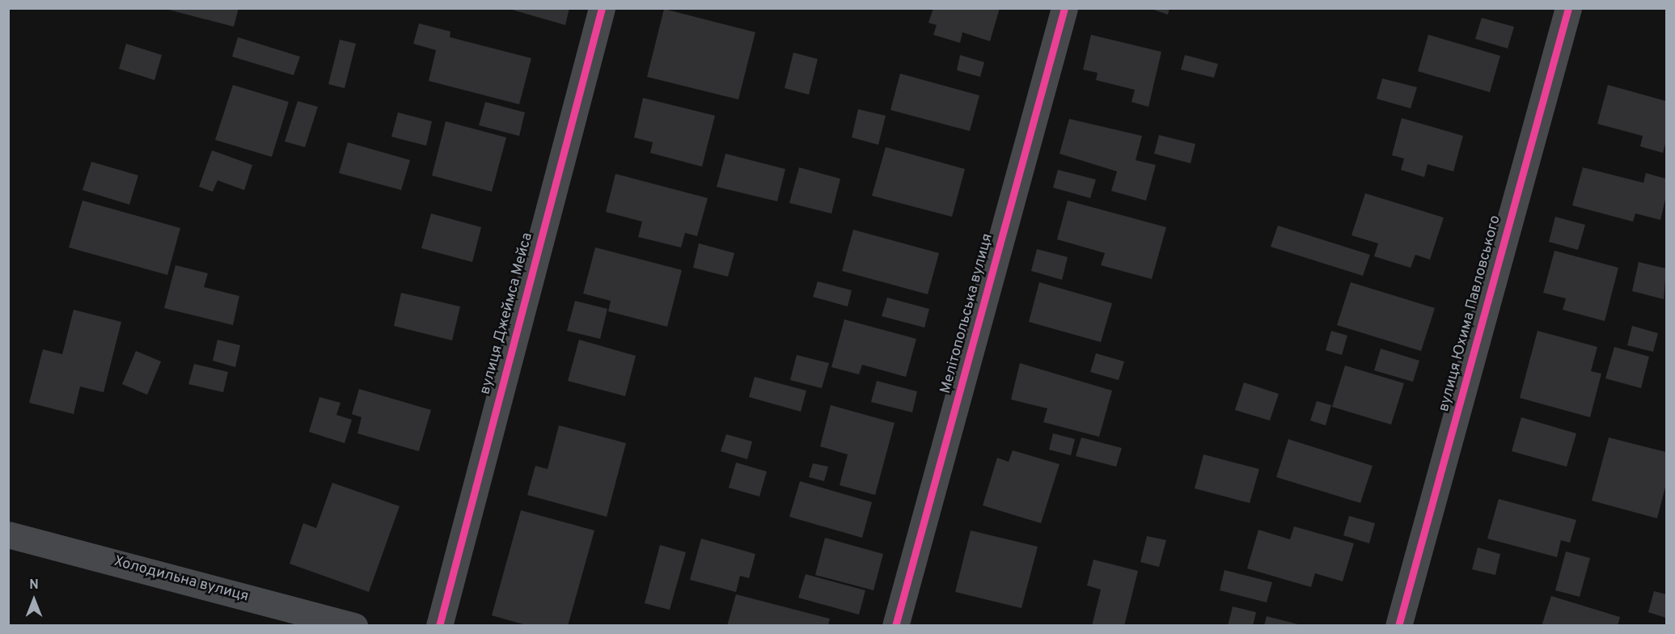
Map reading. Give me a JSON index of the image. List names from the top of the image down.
{
  "streets": {
    "street": [
      "вулиця Джеймса Мейса",
      "Мелітопольська вулиця",
      "вулиця Юхима Павловського",
      "Холодильна вулиця"
    ]
  },
  "north": "top"
}
